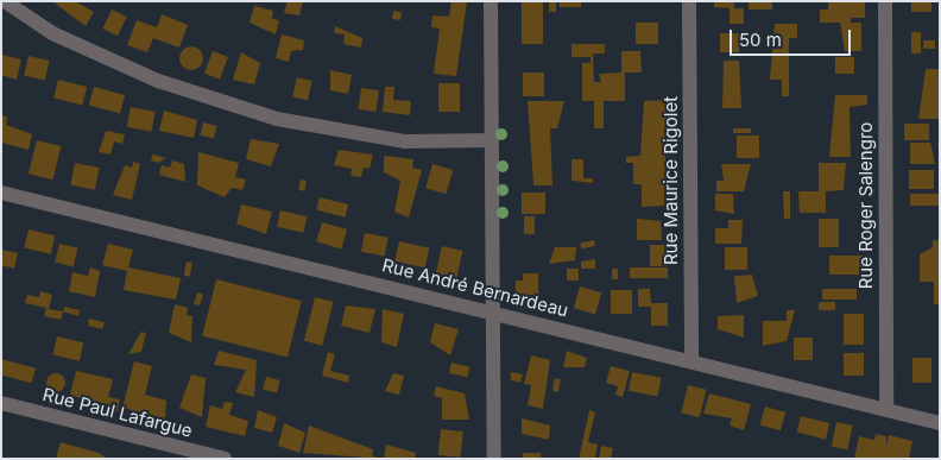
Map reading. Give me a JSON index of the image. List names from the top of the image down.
{
  "streets": {
    "street": [
      "Rue Maurice Rigolet",
      "Rue Roger Salengro",
      "Rue André Bernardeau",
      "Rue Paul Lafargue"
    ]
  },
  "crossings": [
    ["Rue Maurice Rigolet", "Rue André Bernardeau"],
    ["Rue Roger Salengro", "Rue André Bernardeau"]
  ],
  "scale_bar": "50 m"
}
